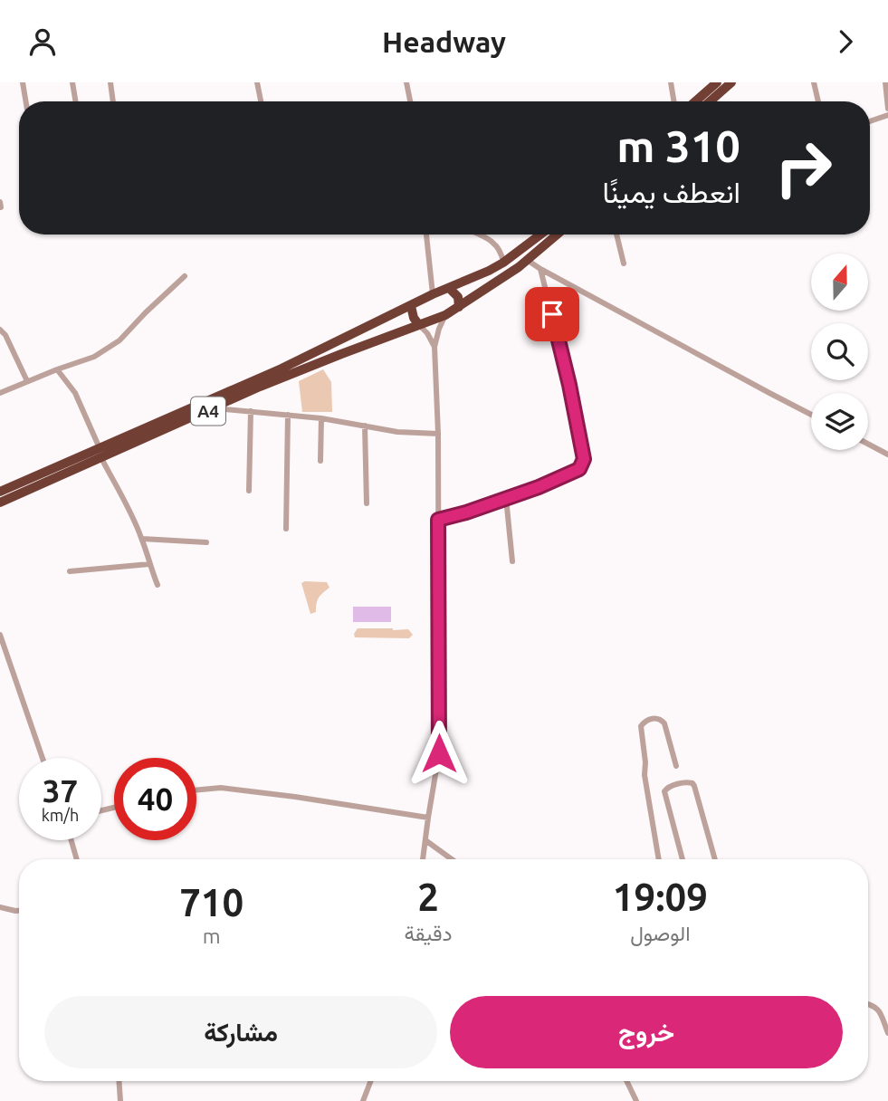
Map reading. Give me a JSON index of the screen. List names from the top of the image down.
{
  "streets": {
    "highway": ["A4"]
  },
  "north": "top",
  "page": {
    "header": "Headway",
    "turn": ["310 m", "انعطف يمينًا"],
    "speed": "37 km/h",
    "limit": "40",
    "eta": [
      "19:09",
      "الوصول",
      "2",
      "دقيقة",
      "710",
      "m"
    ],
    "buttons": ["خروج", "مشاركة"]
  }
}
